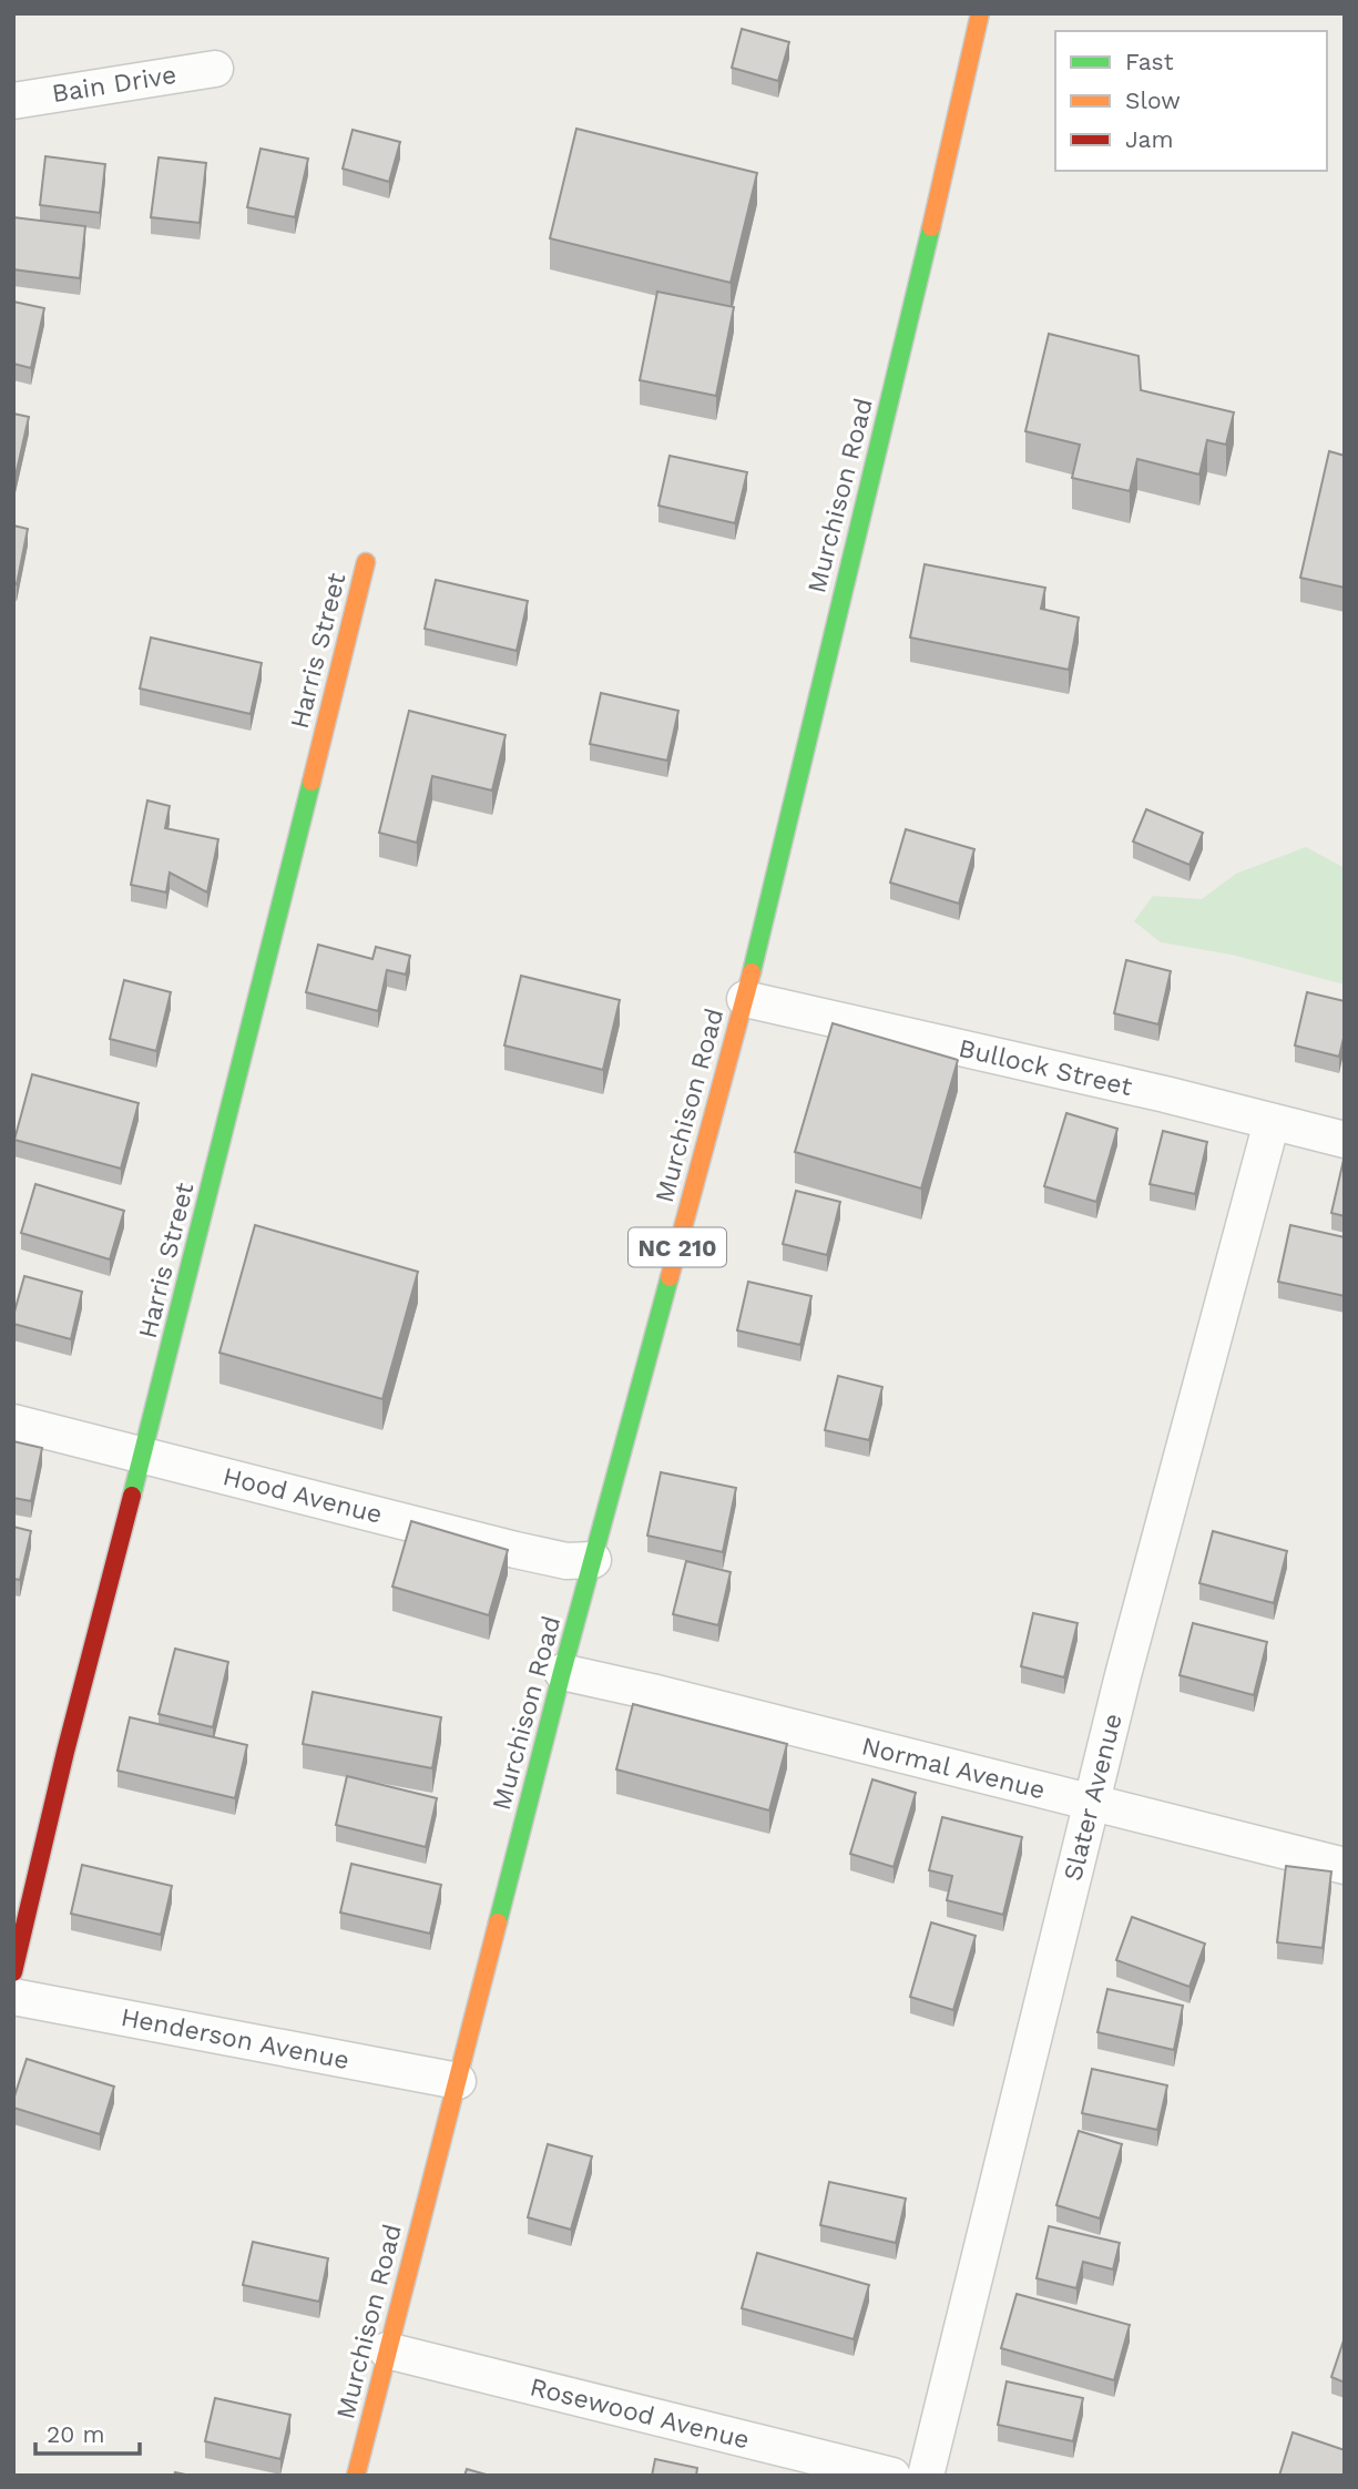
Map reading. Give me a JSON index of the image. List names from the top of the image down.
{
  "streets": {
    "main road": ["Murchison Road", "Harris Street", "NC 210"],
    "street": [
      "Bain Drive",
      "Bullock Street",
      "Hood Avenue",
      "Normal Avenue",
      "Slater Avenue",
      "Henderson Avenue",
      "Rosewood Avenue"
    ]
  },
  "crossings": [
    ["Murchison Road", "Bullock Street"],
    ["Murchison Road", "Hood Avenue"],
    ["Murchison Road", "Normal Avenue"],
    ["Murchison Road", "Henderson Avenue"],
    ["Murchison Road", "Rosewood Avenue"],
    ["Harris Street", "Hood Avenue"],
    ["Bullock Street", "Slater Avenue"],
    ["Normal Avenue", "Slater Avenue"]
  ],
  "legend": ["Fast", "Slow", "Jam"],
  "scale_bar": "20 m"
}
